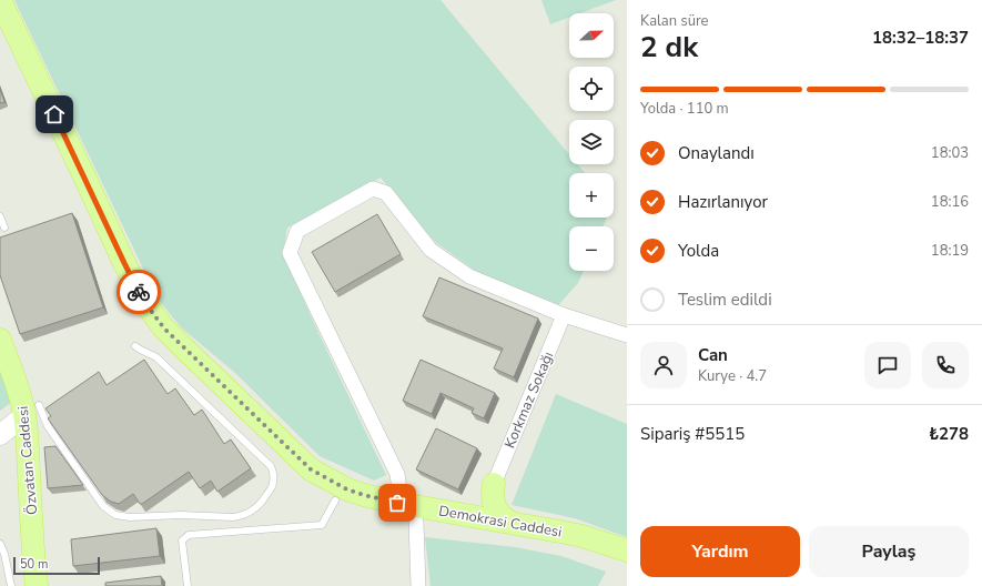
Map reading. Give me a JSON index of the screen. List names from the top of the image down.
{
  "streets": {
    "main road": ["Özvatan Caddesi", "Demokrasi Caddesi"],
    "street": ["Korkmaz Sokağı"]
  },
  "scale_bar": "50 m",
  "north": "right",
  "page": {
    "heading": ["2 dk", "Kalan süre", "18:32–18:37"],
    "panel": [
      "Can",
      "Kurye · 4.7",
      "Sipariş #5515",
      "₺278"
    ],
    "map_buttons": ["+", "−"],
    "bar": "Yolda · 110 m",
    "list": [
      ["Onaylandı", "18:03"],
      ["Hazırlanıyor", "18:16"],
      ["Yolda", "18:19"],
      "Teslim edildi"
    ],
    "buttons": ["Yardım", "Paylaş"],
    "scale": "50 m"
  }
}
